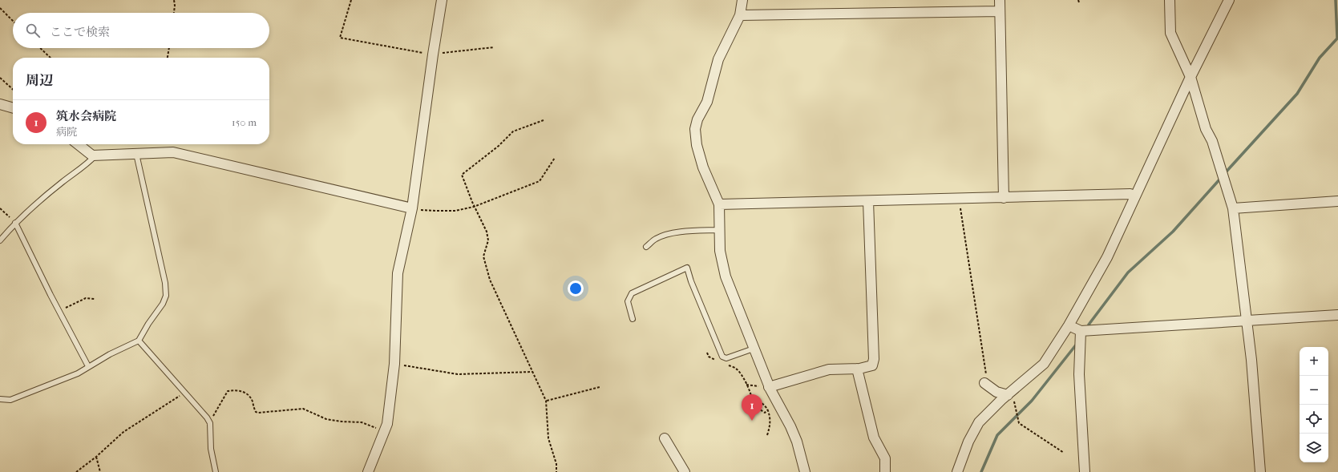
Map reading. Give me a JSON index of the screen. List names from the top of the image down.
{
  "page": {
    "search": "ここで検索",
    "heading": "周辺",
    "list": [
      {
        "mark": "1",
        "name": "筑水会病院",
        "note": "病院",
        "value": "150 m"
      }
    ],
    "map_buttons": ["+", "−"],
    "pins": "1"
  }
}
